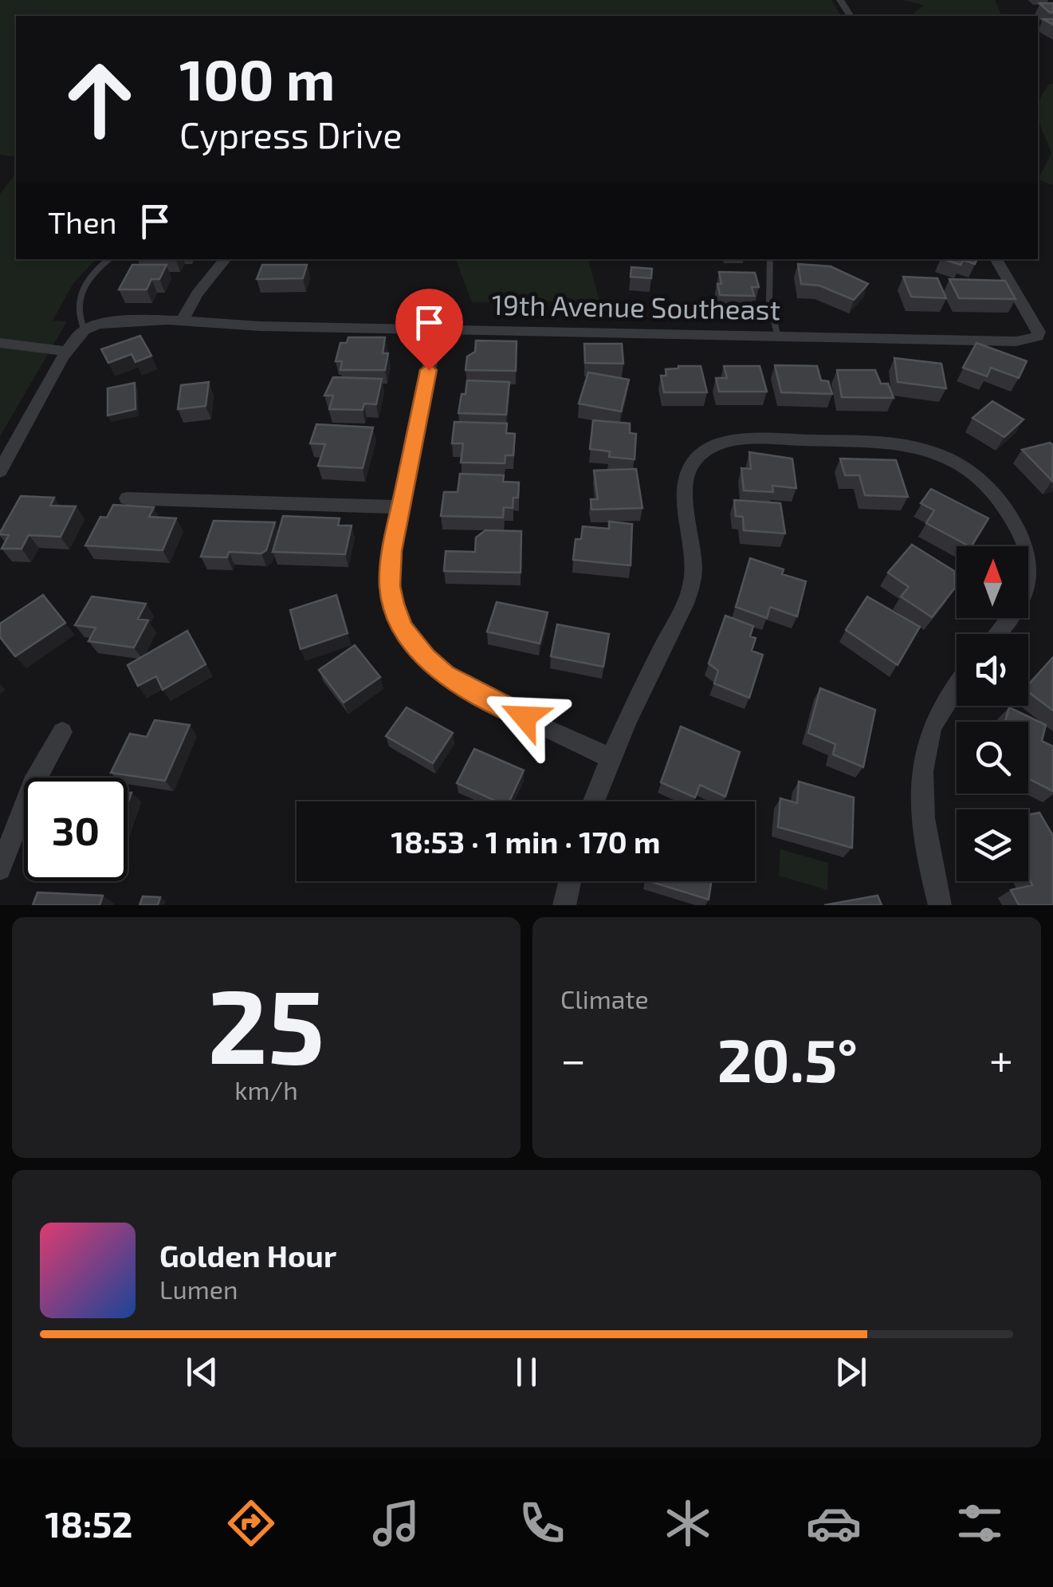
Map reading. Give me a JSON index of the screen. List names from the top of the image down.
{
  "streets": {
    "street": ["19th Avenue Southeast"]
  },
  "north": "top",
  "page": {
    "turn": ["100 m", "Cypress Drive"],
    "then": "Then",
    "limit": "30",
    "trip": "18:53 · 1 min · 170 m",
    "tile": [
      ["25", "km/h"],
      "Climate"
    ],
    "heat": ["−", "20.5°", "+"],
    "song": ["Golden Hour", "Lumen"],
    "tabs": "18:52"
  }
}
